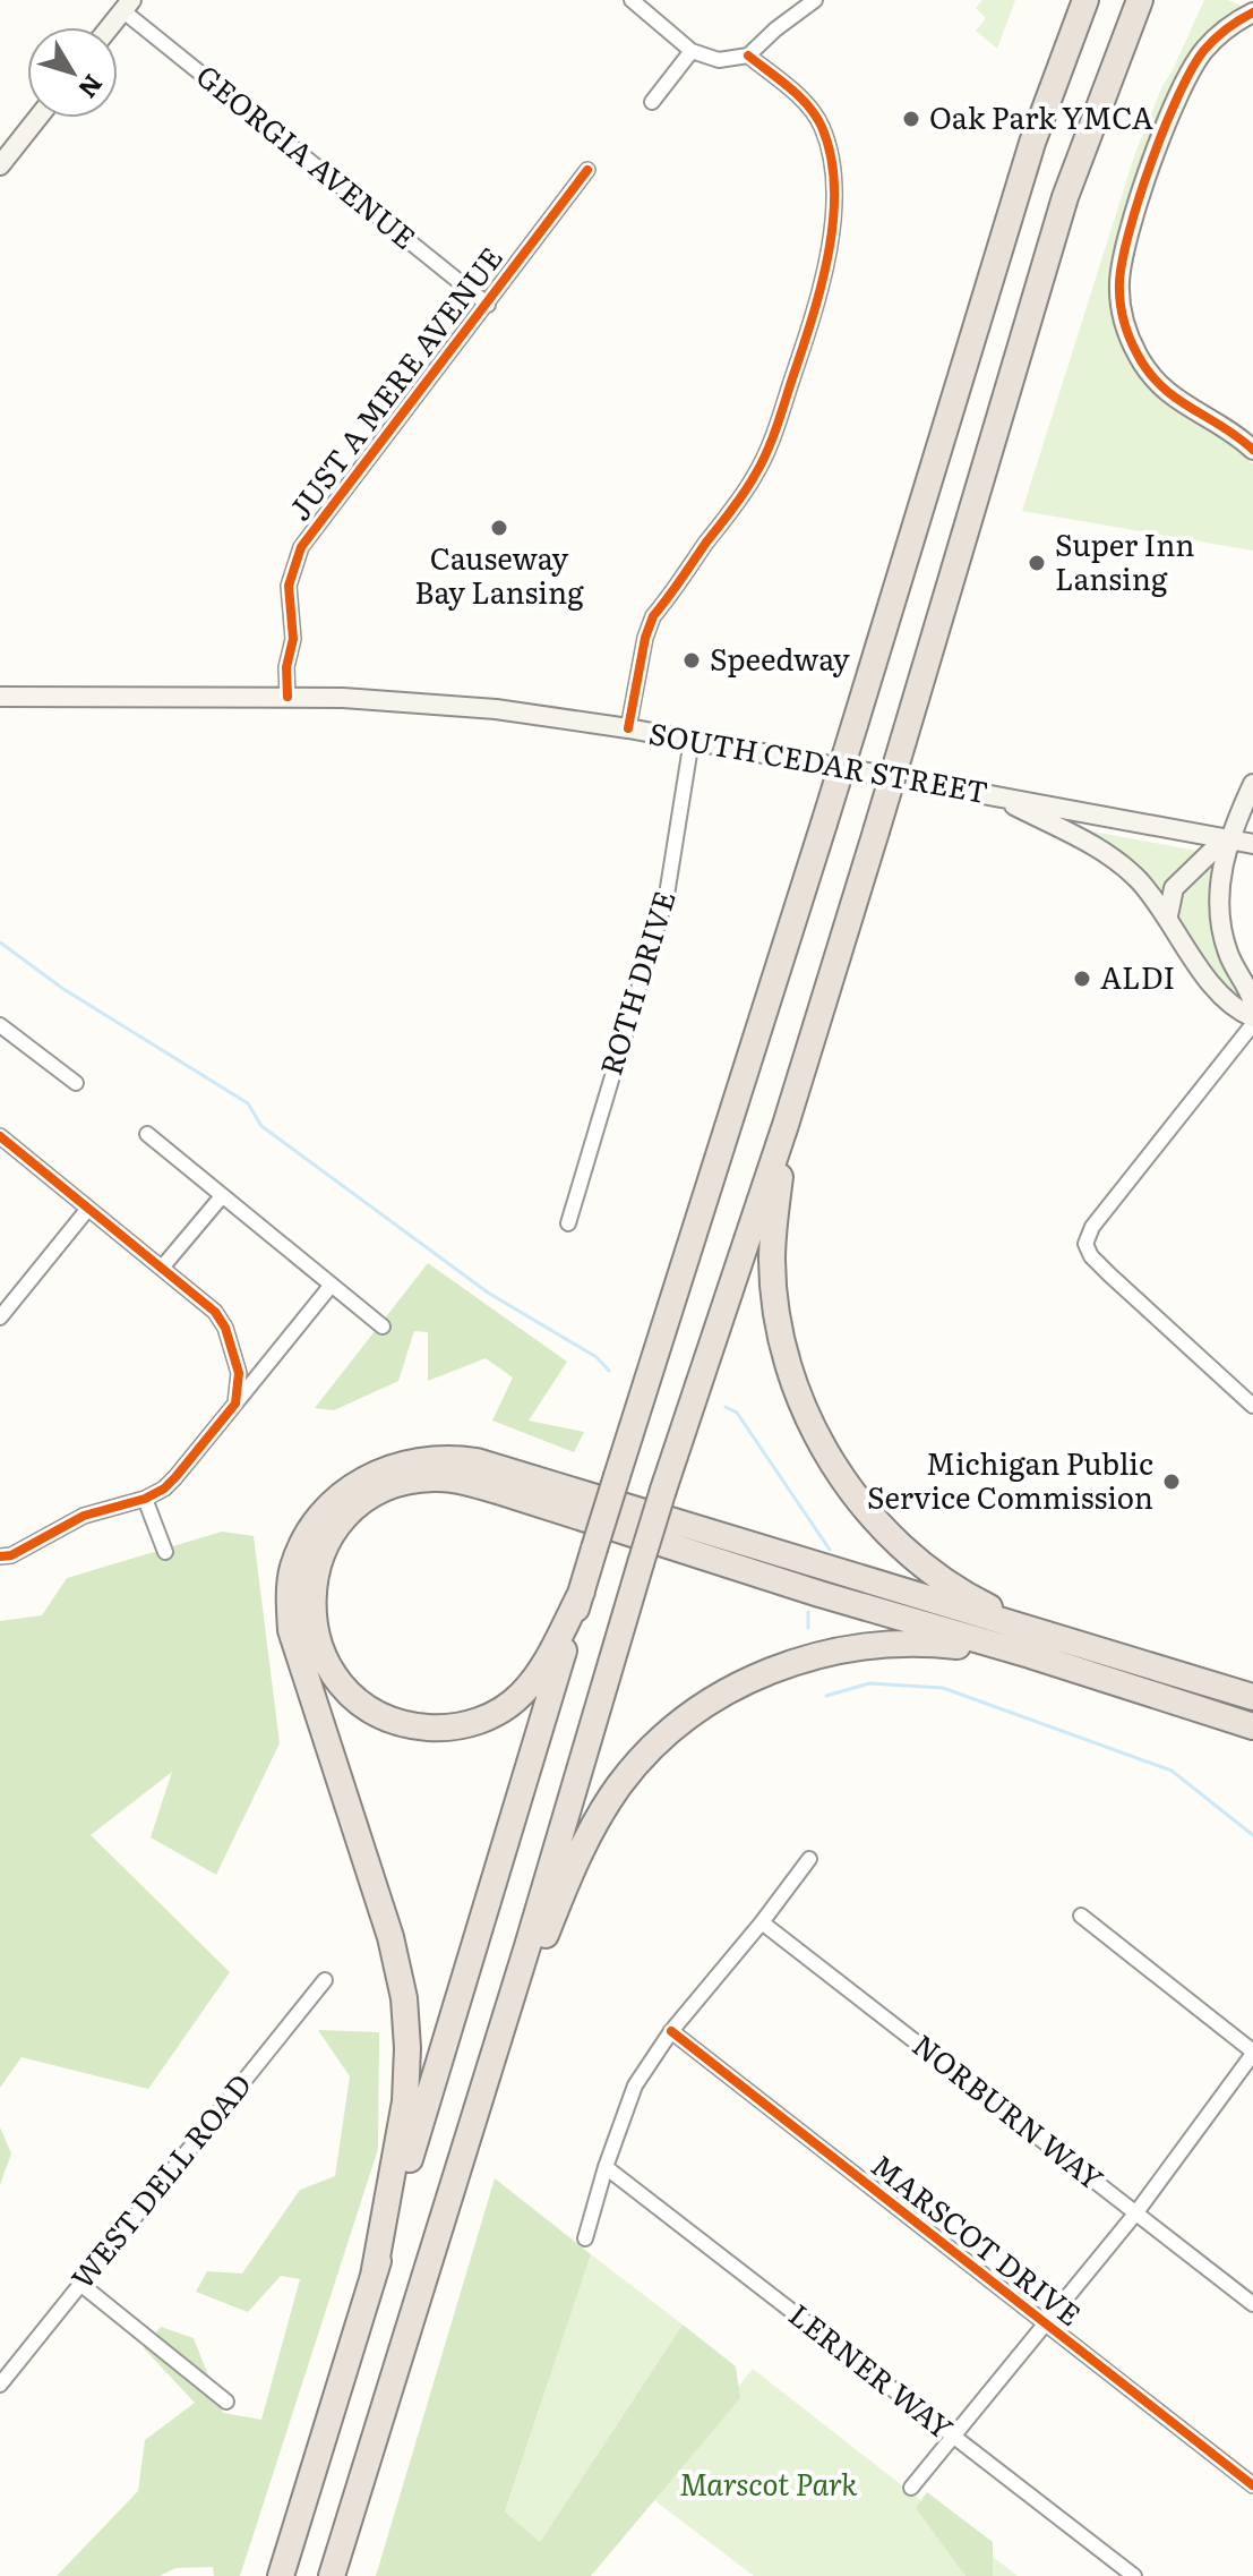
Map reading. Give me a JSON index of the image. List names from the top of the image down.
{
  "streets": {
    "main road": ["SOUTH CEDAR STREET"],
    "street": [
      "GEORGIA AVENUE",
      "JUST A MERE AVENUE",
      "ROTH DRIVE",
      "NORBURN WAY",
      "WEST DELL ROAD",
      "MARSCOT DRIVE",
      "LERNER WAY"
    ]
  },
  "crossings": [
    ["GEORGIA AVENUE", "JUST A MERE AVENUE"],
    ["JUST A MERE AVENUE", "SOUTH CEDAR STREET"],
    ["SOUTH CEDAR STREET", "ROTH DRIVE"]
  ],
  "parks": ["Marscot Park"],
  "places": [
    "Oak Park YMCA",
    "Causeway Bay Lansing",
    "Super Inn Lansing",
    "Speedway",
    "ALDI",
    "Michigan Public Service Commission"
  ],
  "north": "bottom right"
}
